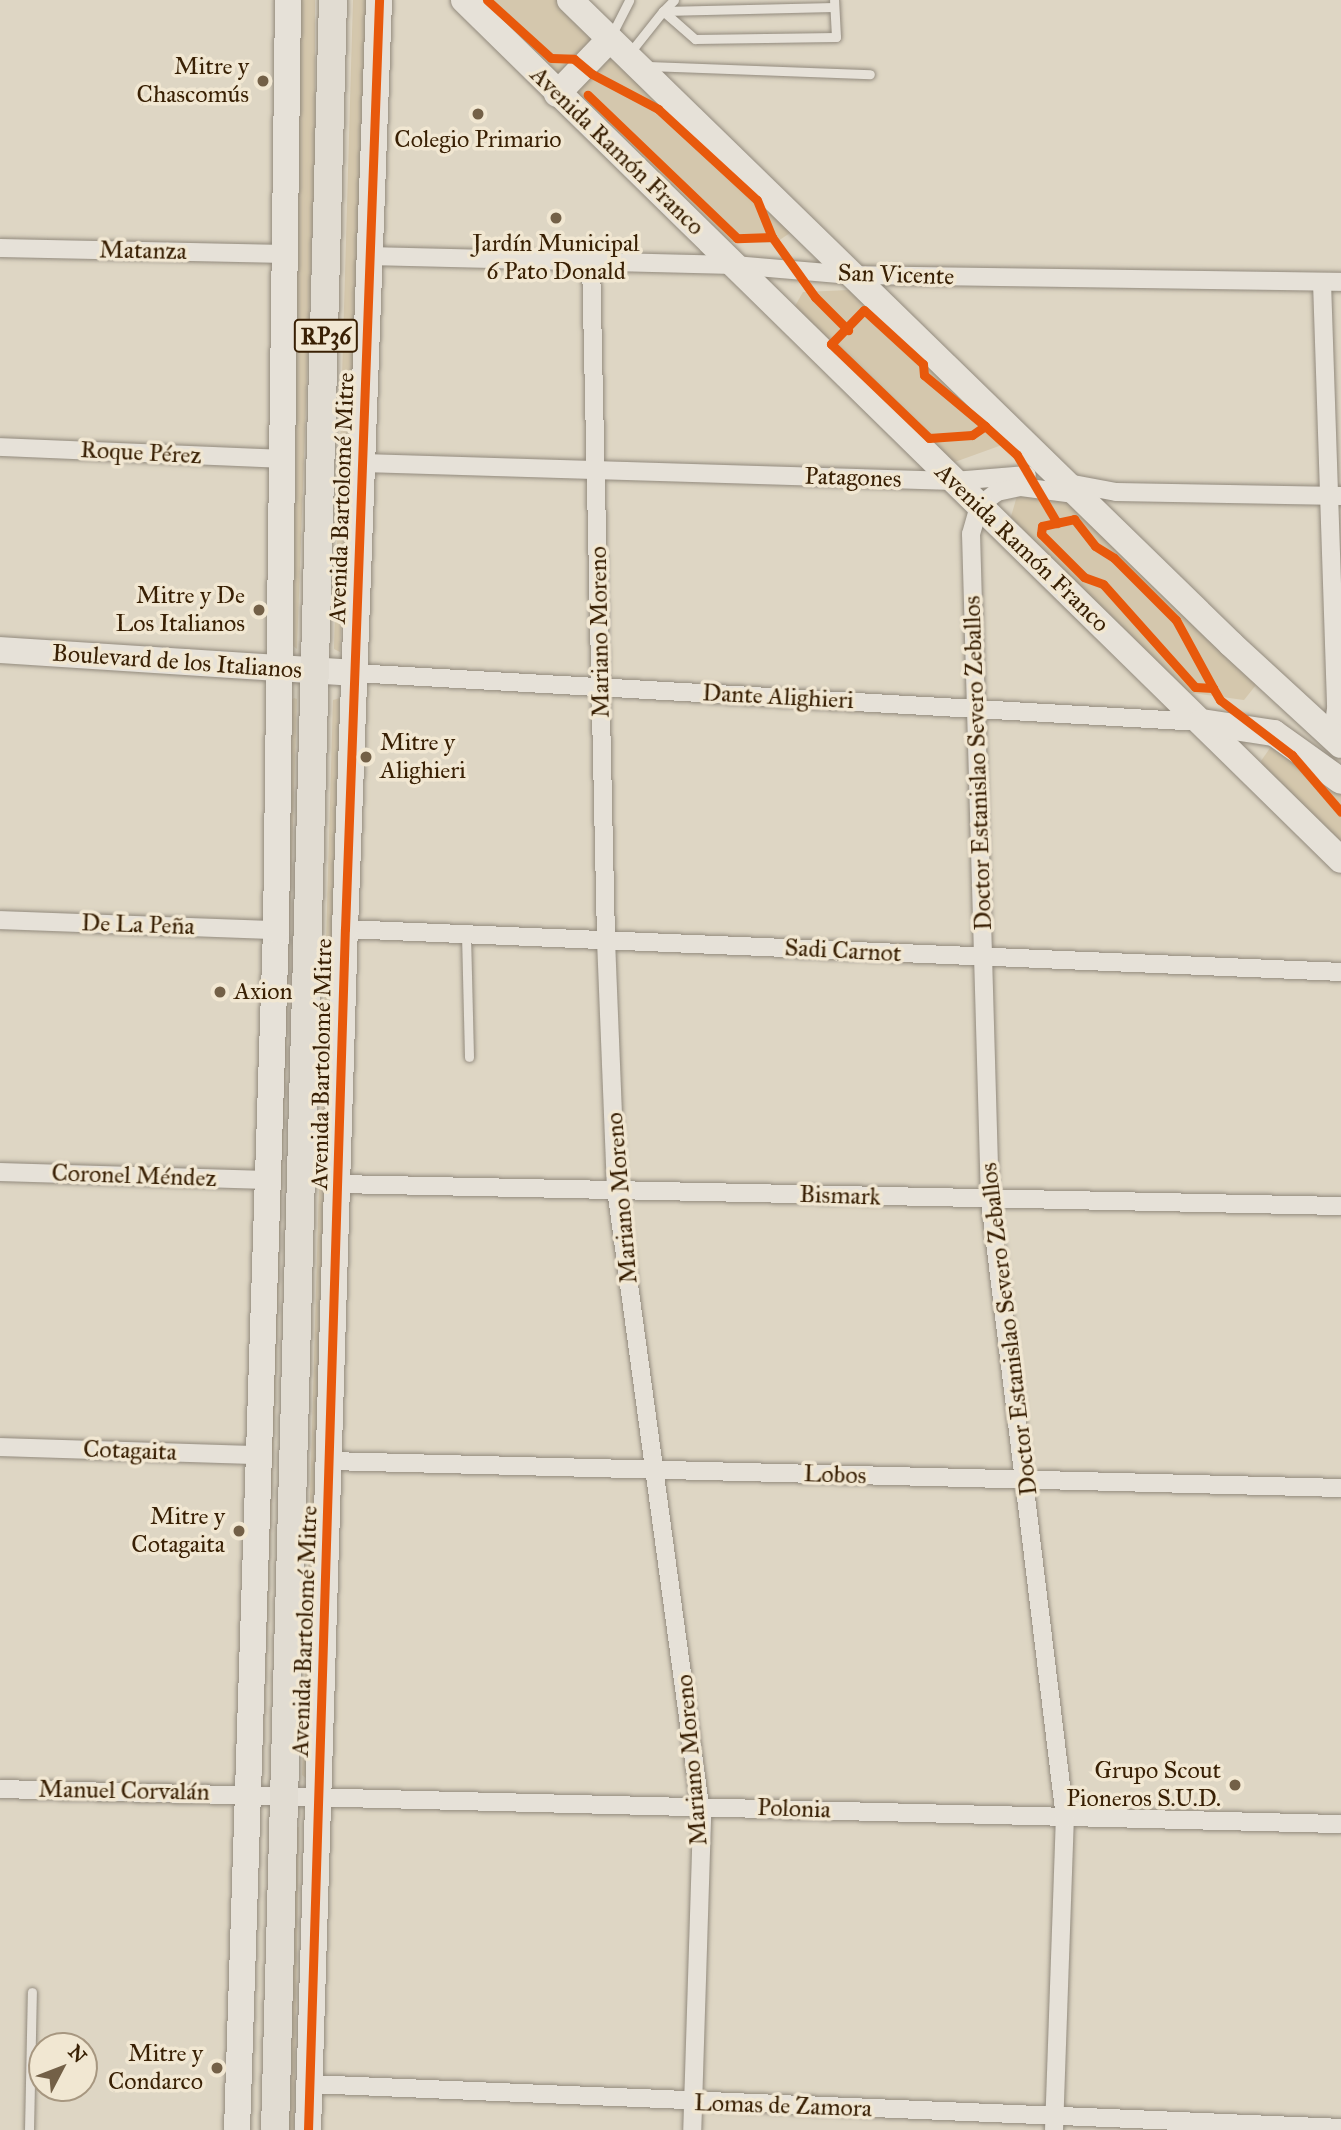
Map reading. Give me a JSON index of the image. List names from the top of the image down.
{
  "streets": {
    "main road": ["RP36", "Avenida Bartolomé Mitre"],
    "street": [
      "Avenida Ramón Franco",
      "Matanza",
      "San Vicente",
      "Roque Pérez",
      "Patagones",
      "Mariano Moreno",
      "Boulevard de los Italianos",
      "Dante Alighieri",
      "Doctor Estanislao Severo Zeballos",
      "De La Peña",
      "Sadi Carnot",
      "Coronel Méndez",
      "Bismark",
      "Cotagaita",
      "Lobos",
      "Manuel Corvalán",
      "Polonia",
      "Lomas de Zamora"
    ]
  },
  "crossings": [
    ["Avenida Ramón Franco", "San Vicente"],
    ["Avenida Ramón Franco", "Patagones"],
    ["Avenida Ramón Franco", "Dante Alighieri"],
    ["Avenida Ramón Franco", "Doctor Estanislao Severo Zeballos"],
    ["Matanza", "Avenida Bartolomé Mitre"],
    ["San Vicente", "Avenida Bartolomé Mitre"],
    ["San Vicente", "Mariano Moreno"],
    ["Roque Pérez", "Avenida Bartolomé Mitre"],
    ["Patagones", "Avenida Bartolomé Mitre"],
    ["Patagones", "Mariano Moreno"],
    ["Avenida Bartolomé Mitre", "Boulevard de los Italianos"],
    ["Avenida Bartolomé Mitre", "Dante Alighieri"],
    ["Avenida Bartolomé Mitre", "De La Peña"],
    ["Avenida Bartolomé Mitre", "Sadi Carnot"],
    ["Avenida Bartolomé Mitre", "Coronel Méndez"],
    ["Avenida Bartolomé Mitre", "Bismark"],
    ["Avenida Bartolomé Mitre", "Cotagaita"],
    ["Avenida Bartolomé Mitre", "Lobos"],
    ["Avenida Bartolomé Mitre", "Manuel Corvalán"],
    ["Avenida Bartolomé Mitre", "Polonia"],
    ["Avenida Bartolomé Mitre", "Lomas de Zamora"],
    ["Mariano Moreno", "Dante Alighieri"],
    ["Mariano Moreno", "Sadi Carnot"],
    ["Mariano Moreno", "Bismark"],
    ["Mariano Moreno", "Lobos"],
    ["Mariano Moreno", "Polonia"],
    ["Mariano Moreno", "Lomas de Zamora"],
    ["Boulevard de los Italianos", "Dante Alighieri"],
    ["Dante Alighieri", "Doctor Estanislao Severo Zeballos"],
    ["Doctor Estanislao Severo Zeballos", "Sadi Carnot"],
    ["Doctor Estanislao Severo Zeballos", "Bismark"],
    ["Doctor Estanislao Severo Zeballos", "Lobos"],
    ["Doctor Estanislao Severo Zeballos", "Polonia"],
    ["Doctor Estanislao Severo Zeballos", "Lomas de Zamora"],
    ["Manuel Corvalán", "Polonia"]
  ],
  "places": [
    "Mitre y Chascomús",
    "Colegio Primario",
    "Jardín Municipal 6 Pato Donald",
    "Mitre y De Los Italianos",
    "Mitre y Alighieri",
    "Axion",
    "Mitre y Cotagaita",
    "Grupo Scout Pioneros S.U.D.",
    "Mitre y Condarco"
  ],
  "north": "top right"
}
